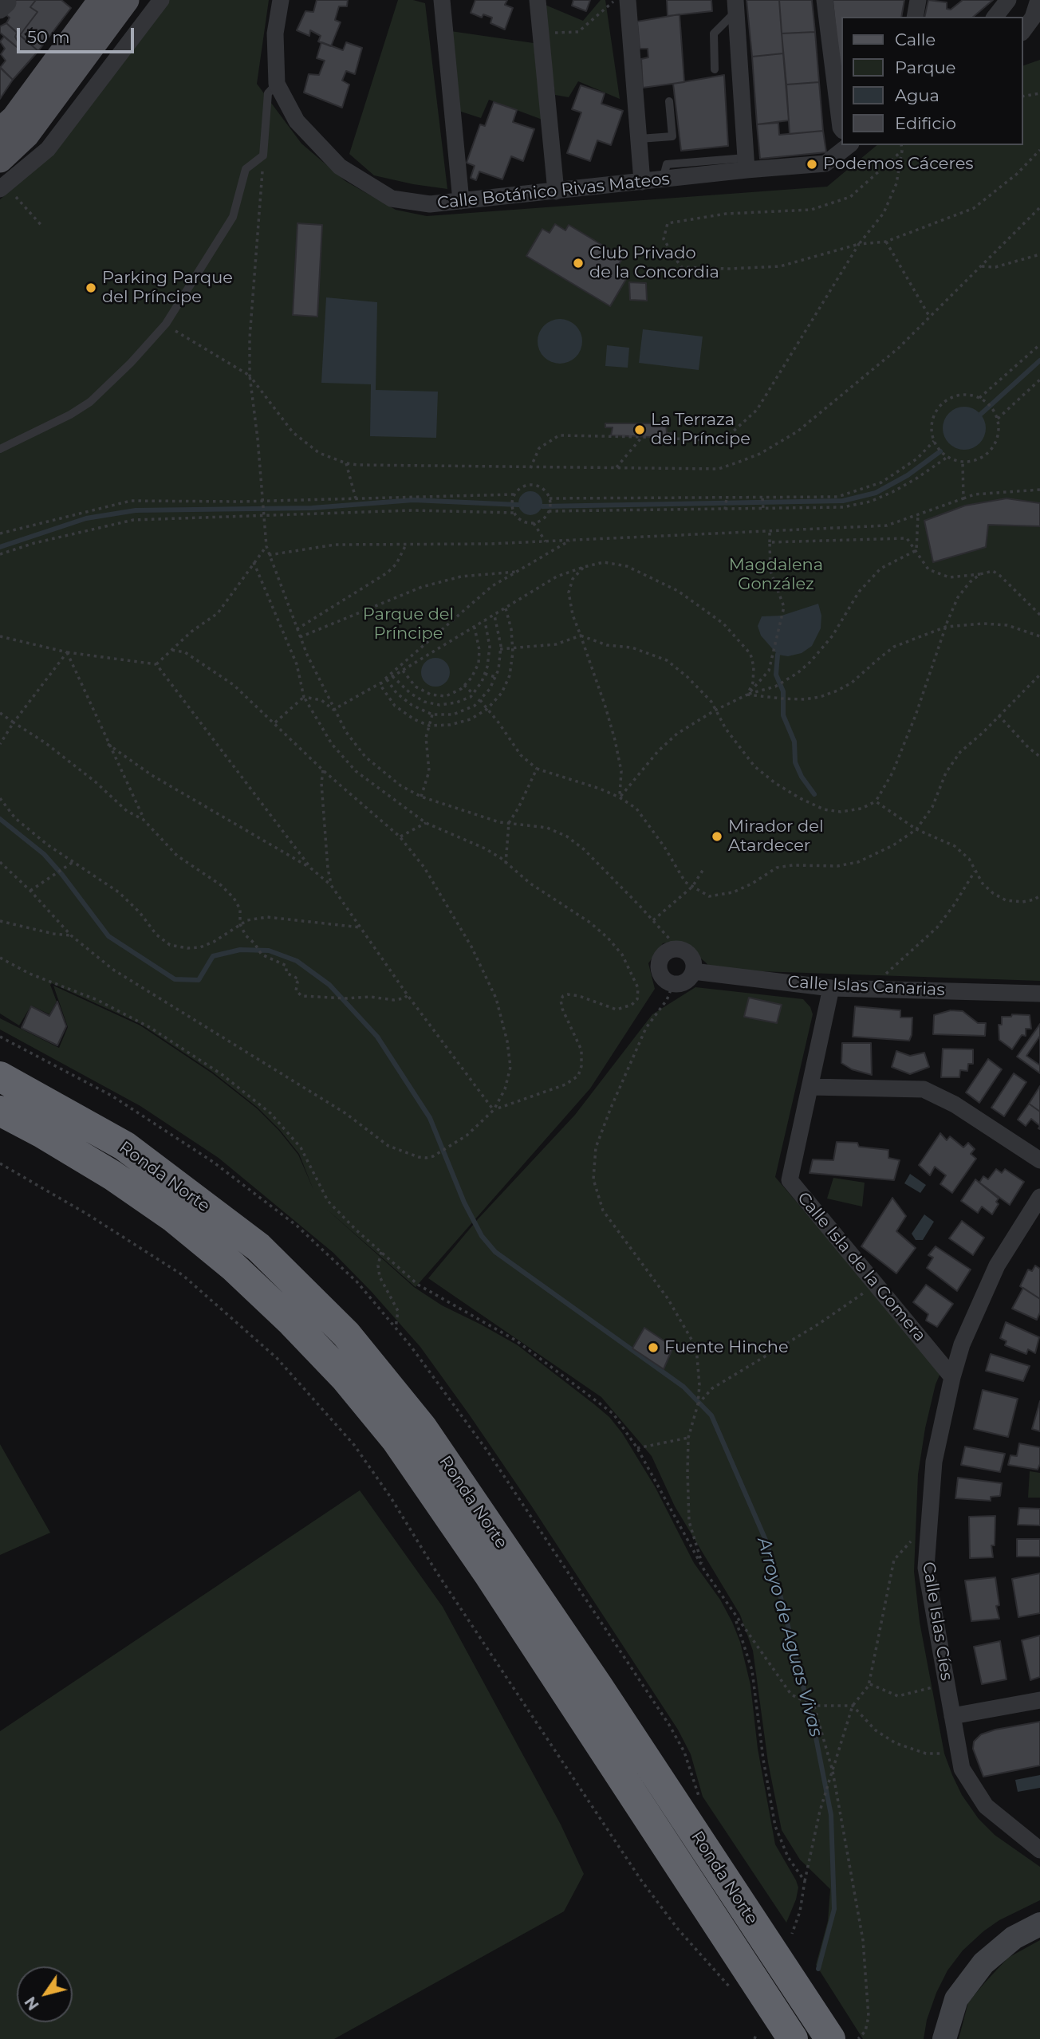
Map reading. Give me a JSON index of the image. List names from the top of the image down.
{
  "streets": {
    "highway": ["Ronda Norte"],
    "street": [
      "Calle Botánico Rivas Mateos",
      "Calle Islas Canarias",
      "Calle Isla de la Gomera",
      "Calle Islas Cíes"
    ]
  },
  "crossings": [
    ["Calle Islas Canarias", "Calle Isla de la Gomera"],
    ["Calle Isla de la Gomera", "Calle Islas Cíes"]
  ],
  "water": ["Arroyo de Aguas Vivas"],
  "parks": ["Magdalena González", "Parque del Príncipe"],
  "places": [
    "Podemos Cáceres",
    "Club Privado de la Concordia",
    "Parking Parque del Príncipe",
    "La Terraza del Príncipe",
    "Mirador del Atardecer",
    "Fuente Hinche"
  ],
  "legend": [
    "Calle",
    "Parque",
    "Agua",
    "Edificio"
  ],
  "scale_bar": "50 m",
  "north": "bottom left"
}
